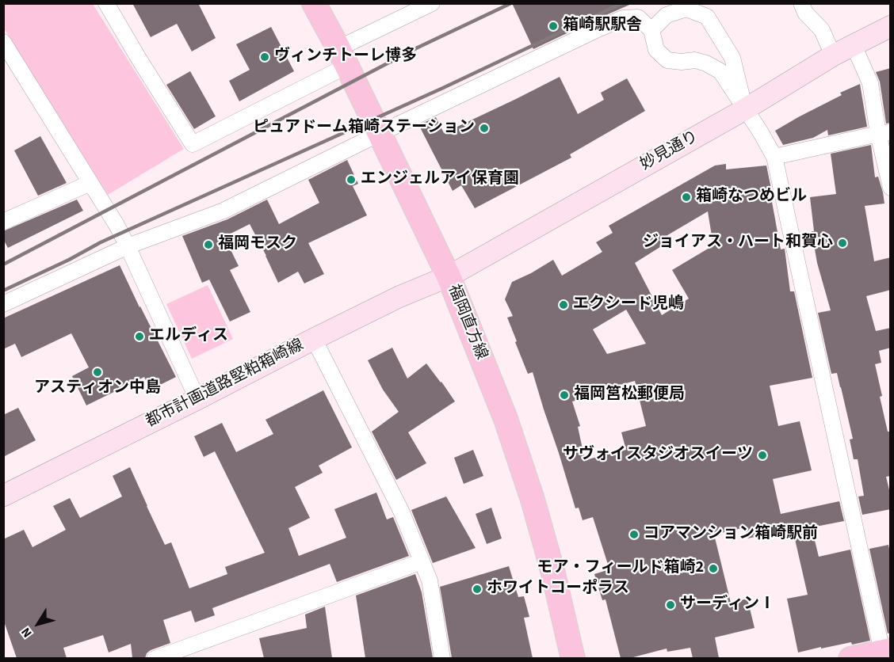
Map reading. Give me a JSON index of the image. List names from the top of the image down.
{
  "streets": {
    "main road": ["妙見通り", "福岡直方線", "都市計画道路堅粕箱崎線"]
  },
  "crossings": [
    ["妙見通り", "福岡直方線"],
    ["妙見通り", "都市計画道路堅粕箱崎線"],
    ["福岡直方線", "都市計画道路堅粕箱崎線"]
  ],
  "places": [
    "箱崎駅駅舎",
    "ヴィンチトーレ博多",
    "ピュアドーム箱崎ステーション",
    "エンジェルアイ保育園",
    "箱崎なつめビル",
    "ジョイアス・ハート和賀心",
    "福岡モスク",
    "エクシード児嶋",
    "エルディス",
    "アスティオン中島",
    "福岡筥松郵便局",
    "サヴォイスタジオスイーツ",
    "コアマンション箱崎駅前",
    "モア・フィールド箱崎2",
    "ホワイトコーポラス",
    "サーディンⅠ"
  ],
  "north": "bottom left"
}
